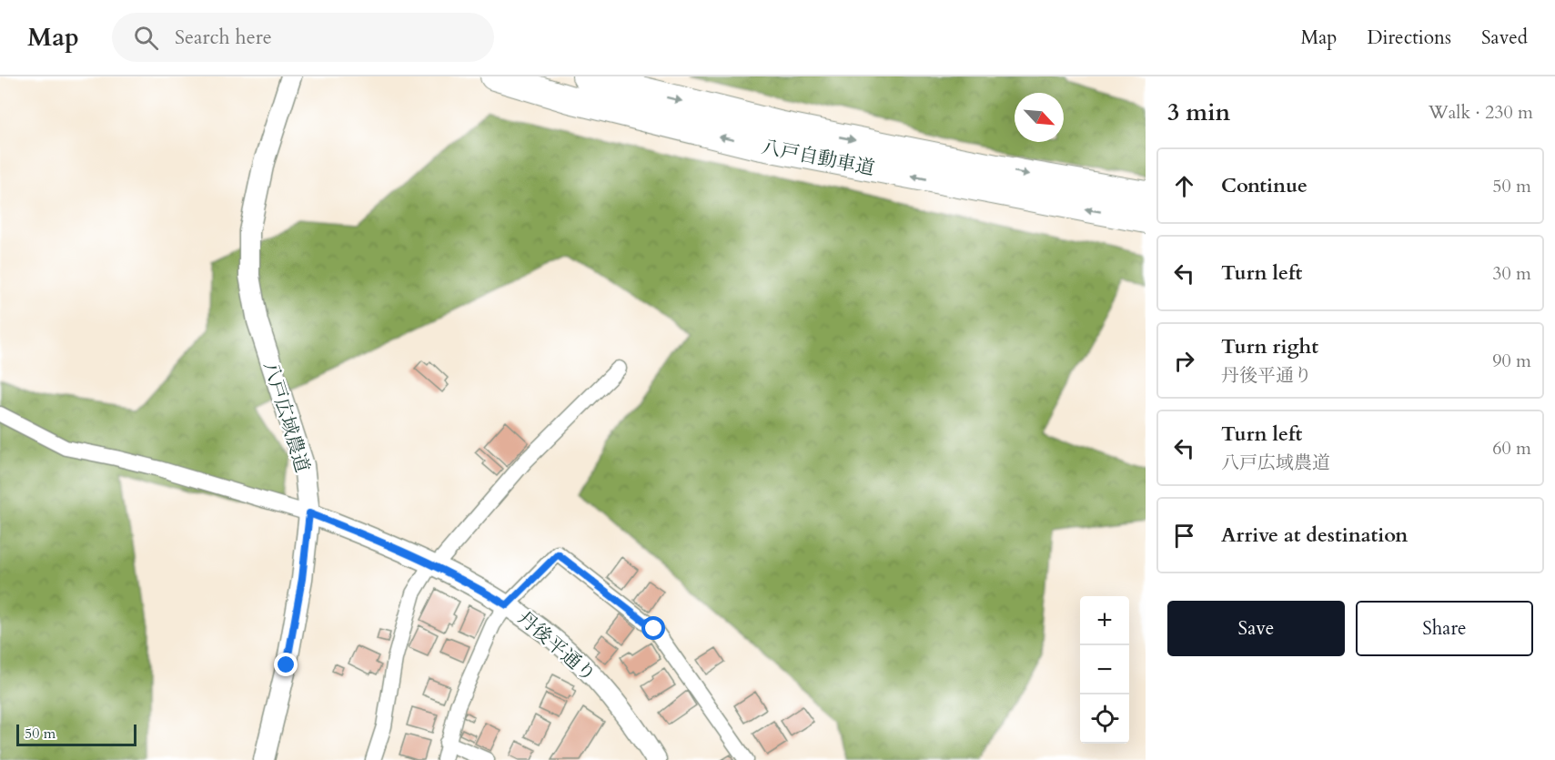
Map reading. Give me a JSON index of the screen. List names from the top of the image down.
{
  "streets": {
    "highway": ["八戸自動車道"],
    "street": ["八戸広域農道", "丹後平通り"]
  },
  "crossings": [
    ["八戸広域農道", "丹後平通り"]
  ],
  "scale_bar": "50 m",
  "north": "bottom right",
  "page": {
    "header": "Map",
    "search": "Search here",
    "nav": ["Map", "Directions", "Saved"],
    "heading": ["3 min", "Walk · 230 m"],
    "list": [
      ["Continue", "50 m"],
      ["Turn left", "30 m"],
      ["Turn right", "丹後平通り", "90 m"],
      ["Turn left", "八戸広域農道", "60 m"],
      "Arrive at destination"
    ],
    "buttons": ["Save", "Share"],
    "map_buttons": ["+", "−"],
    "scale": "50 m"
  }
}
